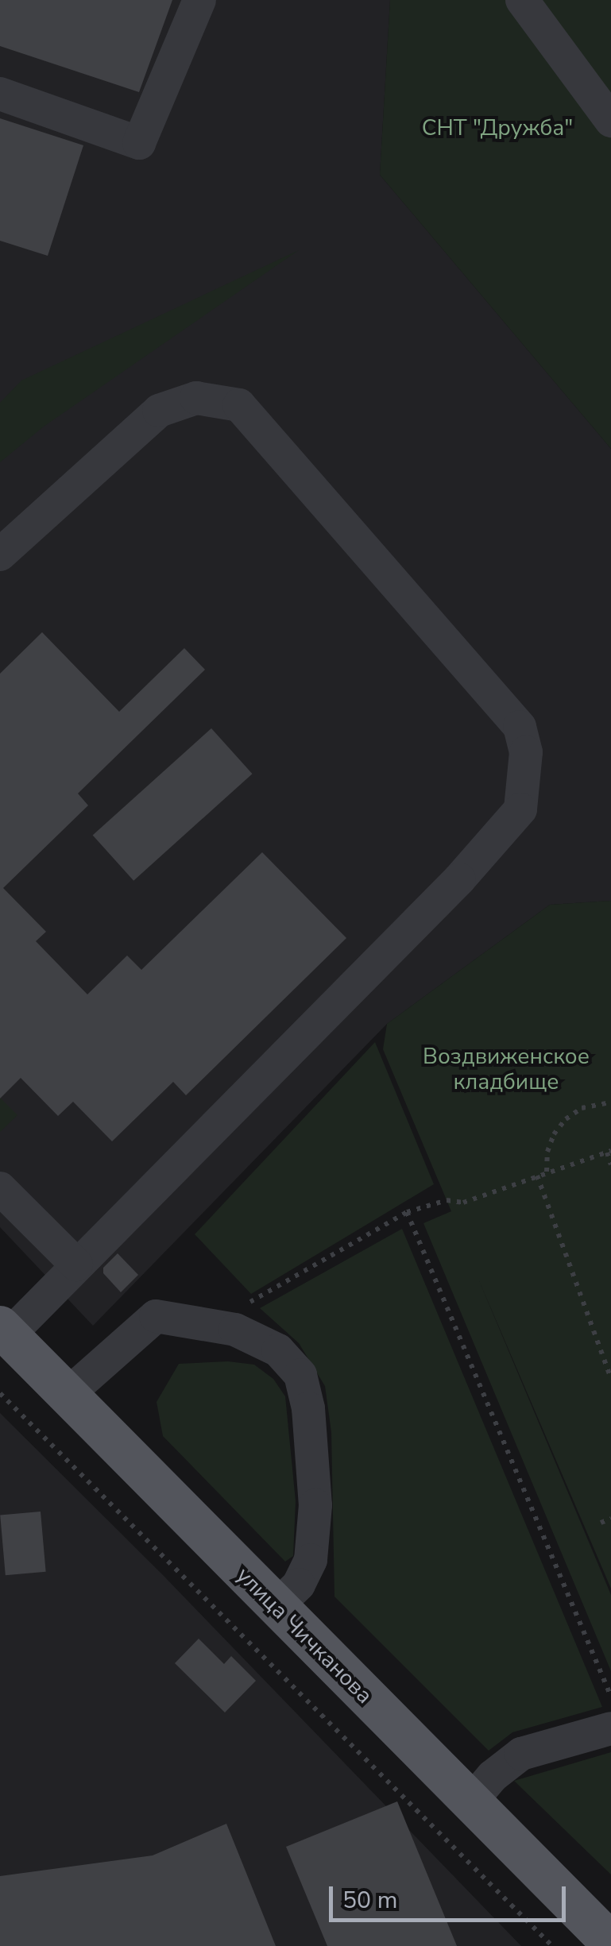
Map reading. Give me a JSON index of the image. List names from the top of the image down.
{
  "streets": {
    "main road": ["улица Чичканова"]
  },
  "parks": ["СНТ \"Дружба\"", "Воздвиженское кладбище"],
  "scale_bar": "50 m"
}
